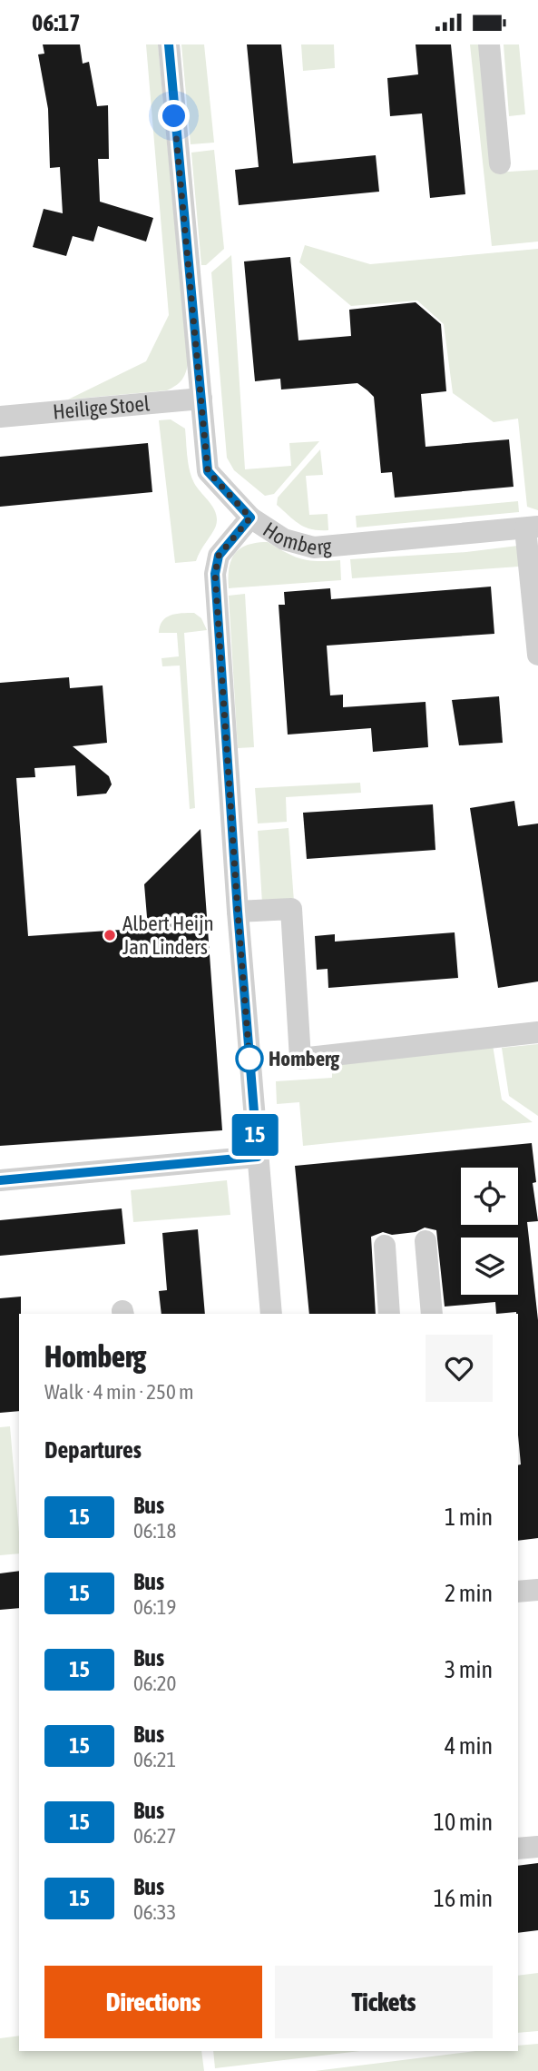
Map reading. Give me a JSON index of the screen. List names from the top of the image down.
{
  "streets": {
    "street": ["Heilige Stoel", "Homberg"]
  },
  "places": ["Albert Heijn Jan Linders", "Homberg"],
  "lines": ["bus line 15"],
  "page": {
    "status": "06:17",
    "on_map": "15",
    "heading": [
      ["Homberg", "Walk · 4 min · 250 m"],
      "Departures"
    ],
    "list": [
      {
        "mark": "15",
        "name": "Bus",
        "note": "06:18",
        "value": "1 min"
      },
      {
        "mark": "15",
        "name": "Bus",
        "note": "06:19",
        "value": "2 min"
      },
      {
        "mark": "15",
        "name": "Bus",
        "note": "06:20",
        "value": "3 min"
      },
      {
        "mark": "15",
        "name": "Bus",
        "note": "06:21",
        "value": "4 min"
      },
      {
        "mark": "15",
        "name": "Bus",
        "note": "06:27",
        "value": "10 min"
      },
      {
        "mark": "15",
        "name": "Bus",
        "note": "06:33",
        "value": "16 min"
      }
    ],
    "buttons": ["Directions", "Tickets"]
  }
}
